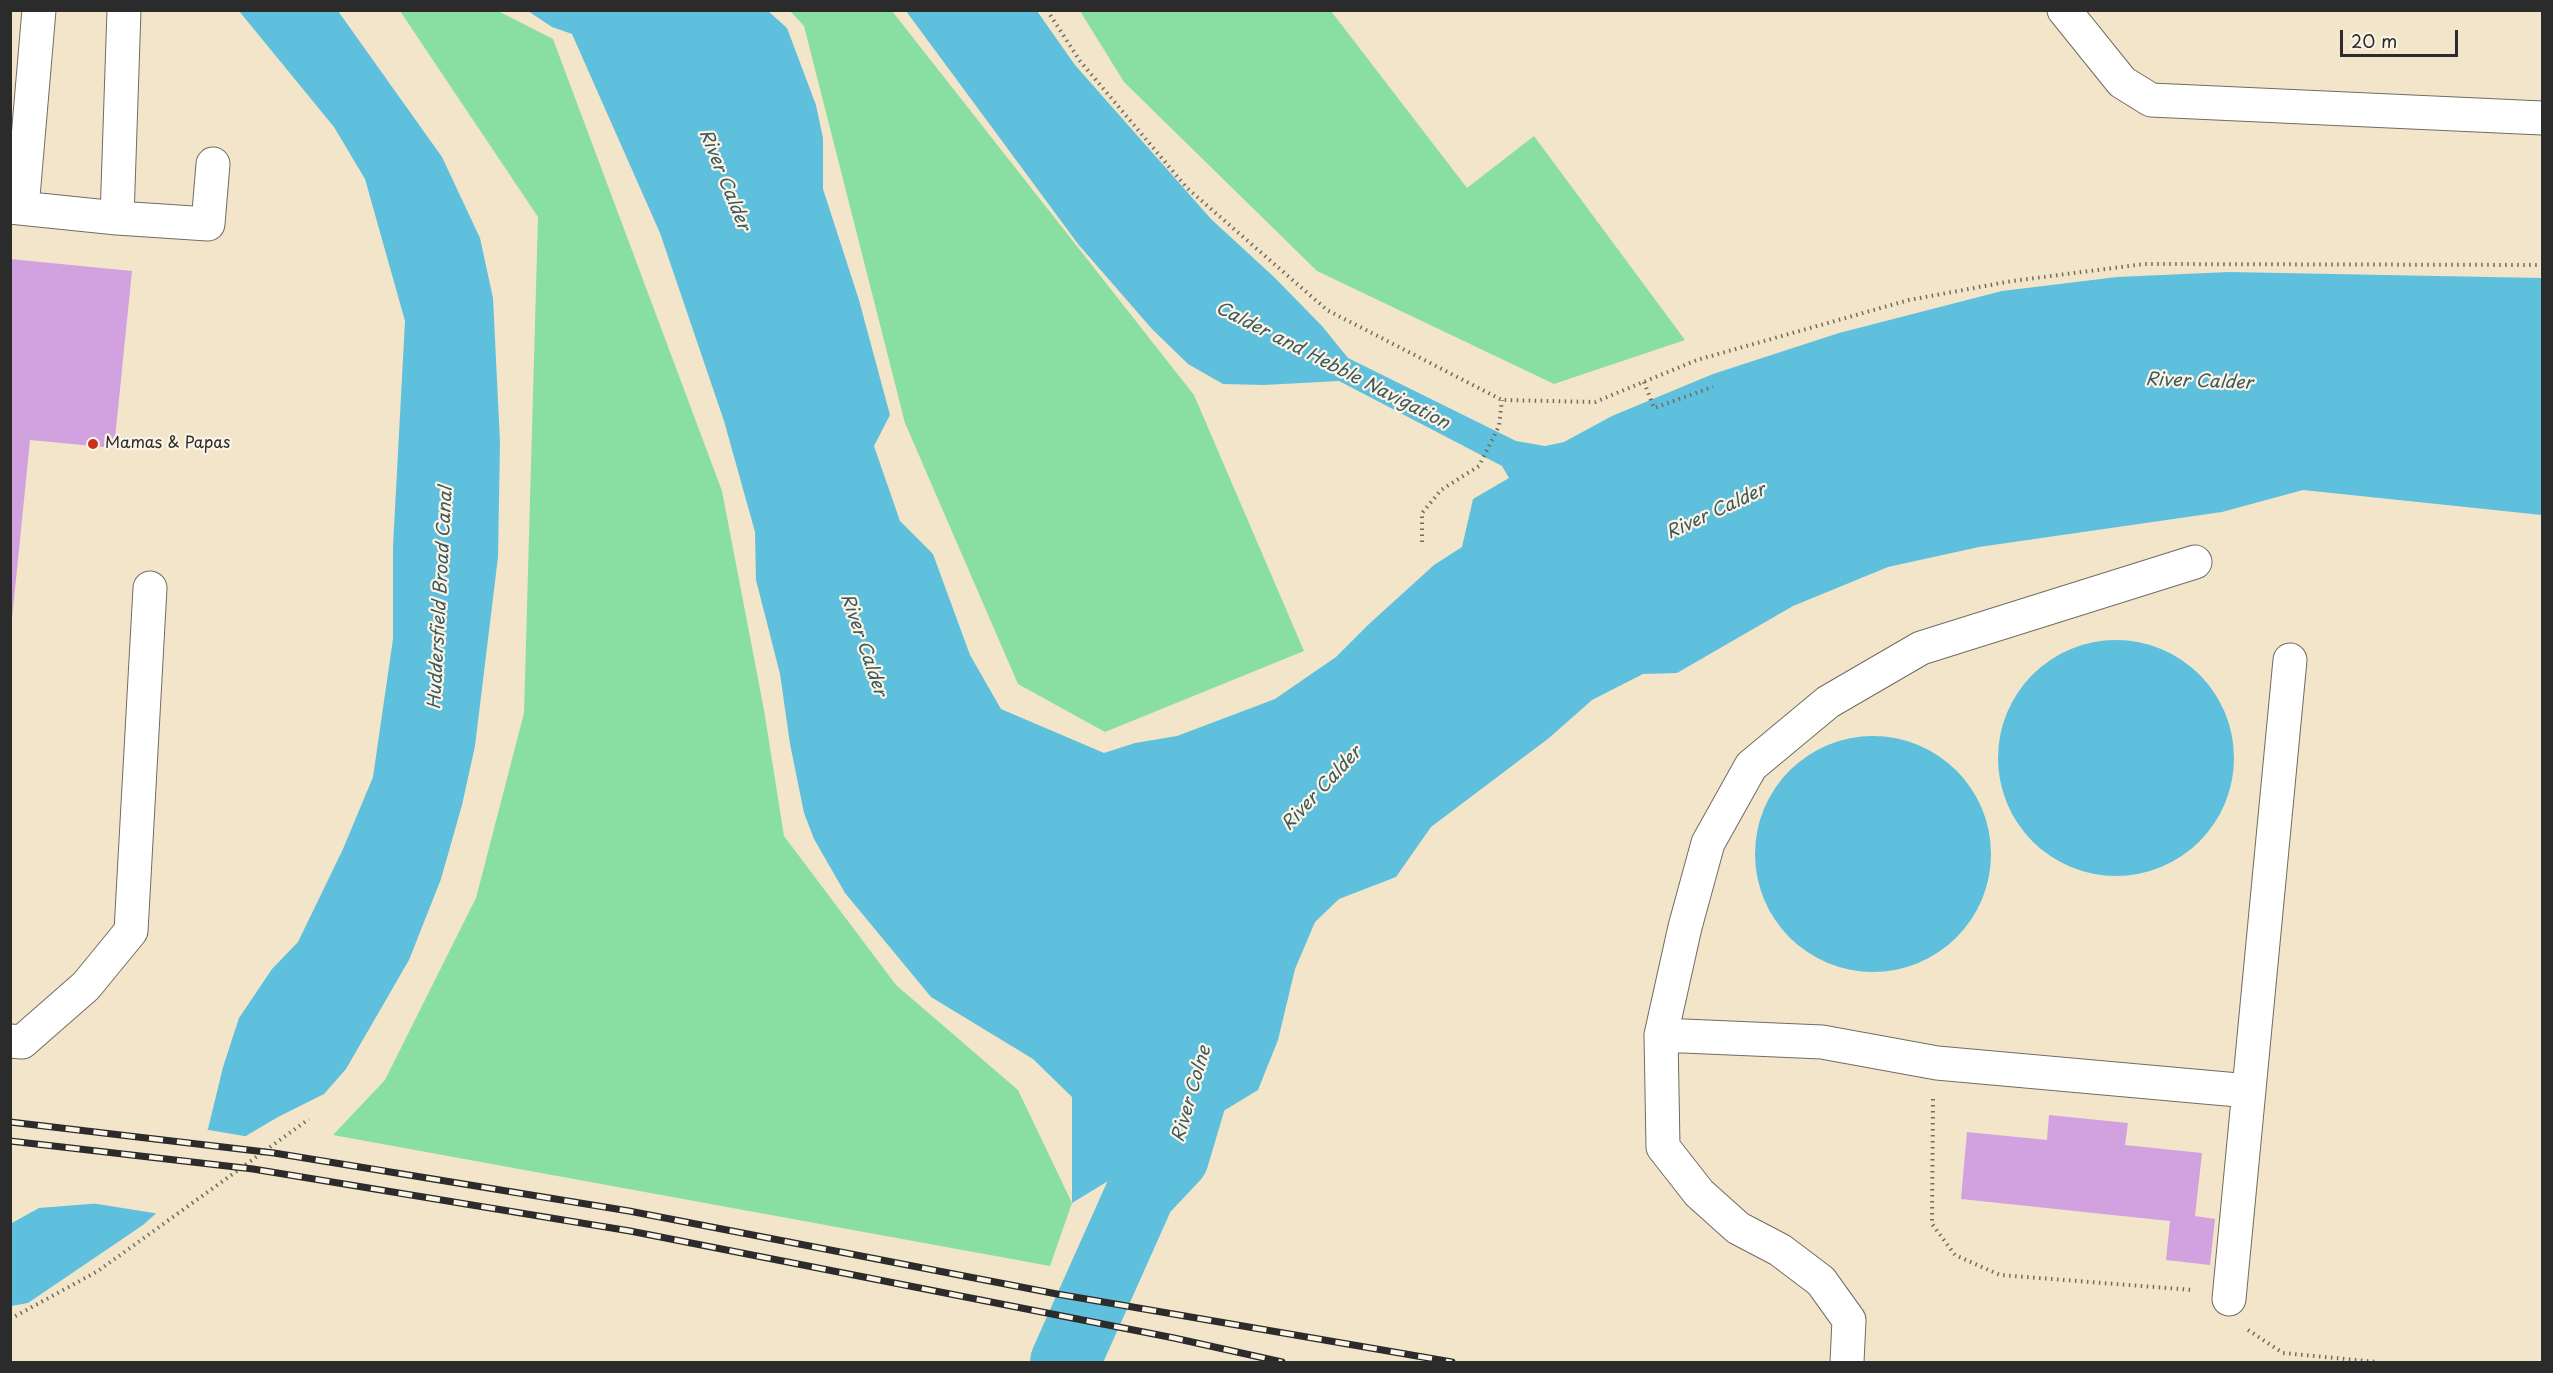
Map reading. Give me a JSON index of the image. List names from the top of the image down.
{
  "water": [
    "River Calder",
    "Calder and Hebble Navigation",
    "Huddersfield Broad Canal",
    "River Colne"
  ],
  "places": ["Mamas & Papas"],
  "scale_bar": "20 m"
}
